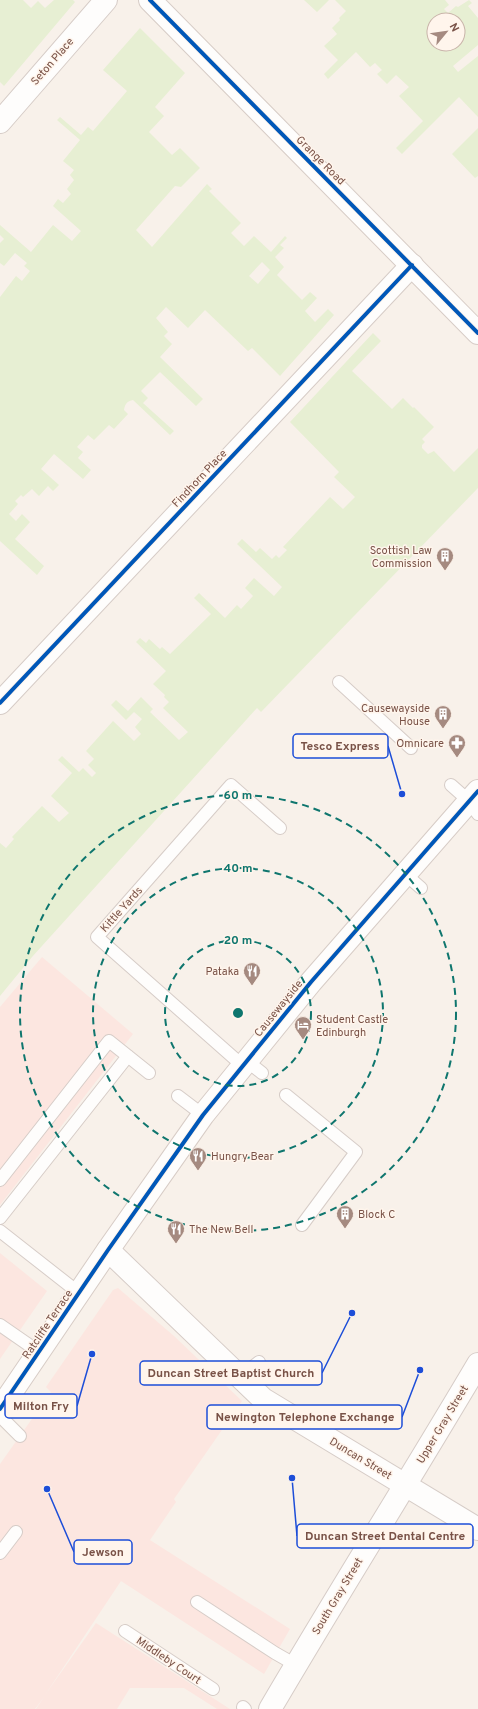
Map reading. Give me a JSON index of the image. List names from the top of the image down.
{
  "streets": {
    "street": [
      "Seton Place",
      "Grange Road",
      "Findhorn Place",
      "Causewayside",
      "Ratcliffe Terrace",
      "Upper Gray Street",
      "Duncan Street",
      "South Gray Street"
    ],
    "lane": ["Kittle Yards", "Middleby Court"]
  },
  "crossings": [
    ["Grange Road", "Findhorn Place"],
    ["Kittle Yards", "Causewayside"],
    ["Causewayside", "Ratcliffe Terrace"],
    ["Causewayside", "Duncan Street"],
    ["Ratcliffe Terrace", "Duncan Street"],
    ["Upper Gray Street", "Duncan Street"],
    ["Upper Gray Street", "South Gray Street"],
    ["Duncan Street", "South Gray Street"]
  ],
  "places": {
    "building": ["Scottish Law Commission", "Causewayside House", "Block C"],
    "pharmacy": ["Omnicare"],
    "other": [
      "Tesco Express",
      "Duncan Street Baptist Church",
      "Milton Fry",
      "Newington Telephone Exchange",
      "Duncan Street Dental Centre",
      "Jewson"
    ],
    "restaurant": ["Pataka", "Hungry Bear", "The New Bell"],
    "hotel": ["Student Castle Edinburgh"]
  },
  "north": "top right",
  "rings": ["60 m", "40 m", "20 m"]
}
